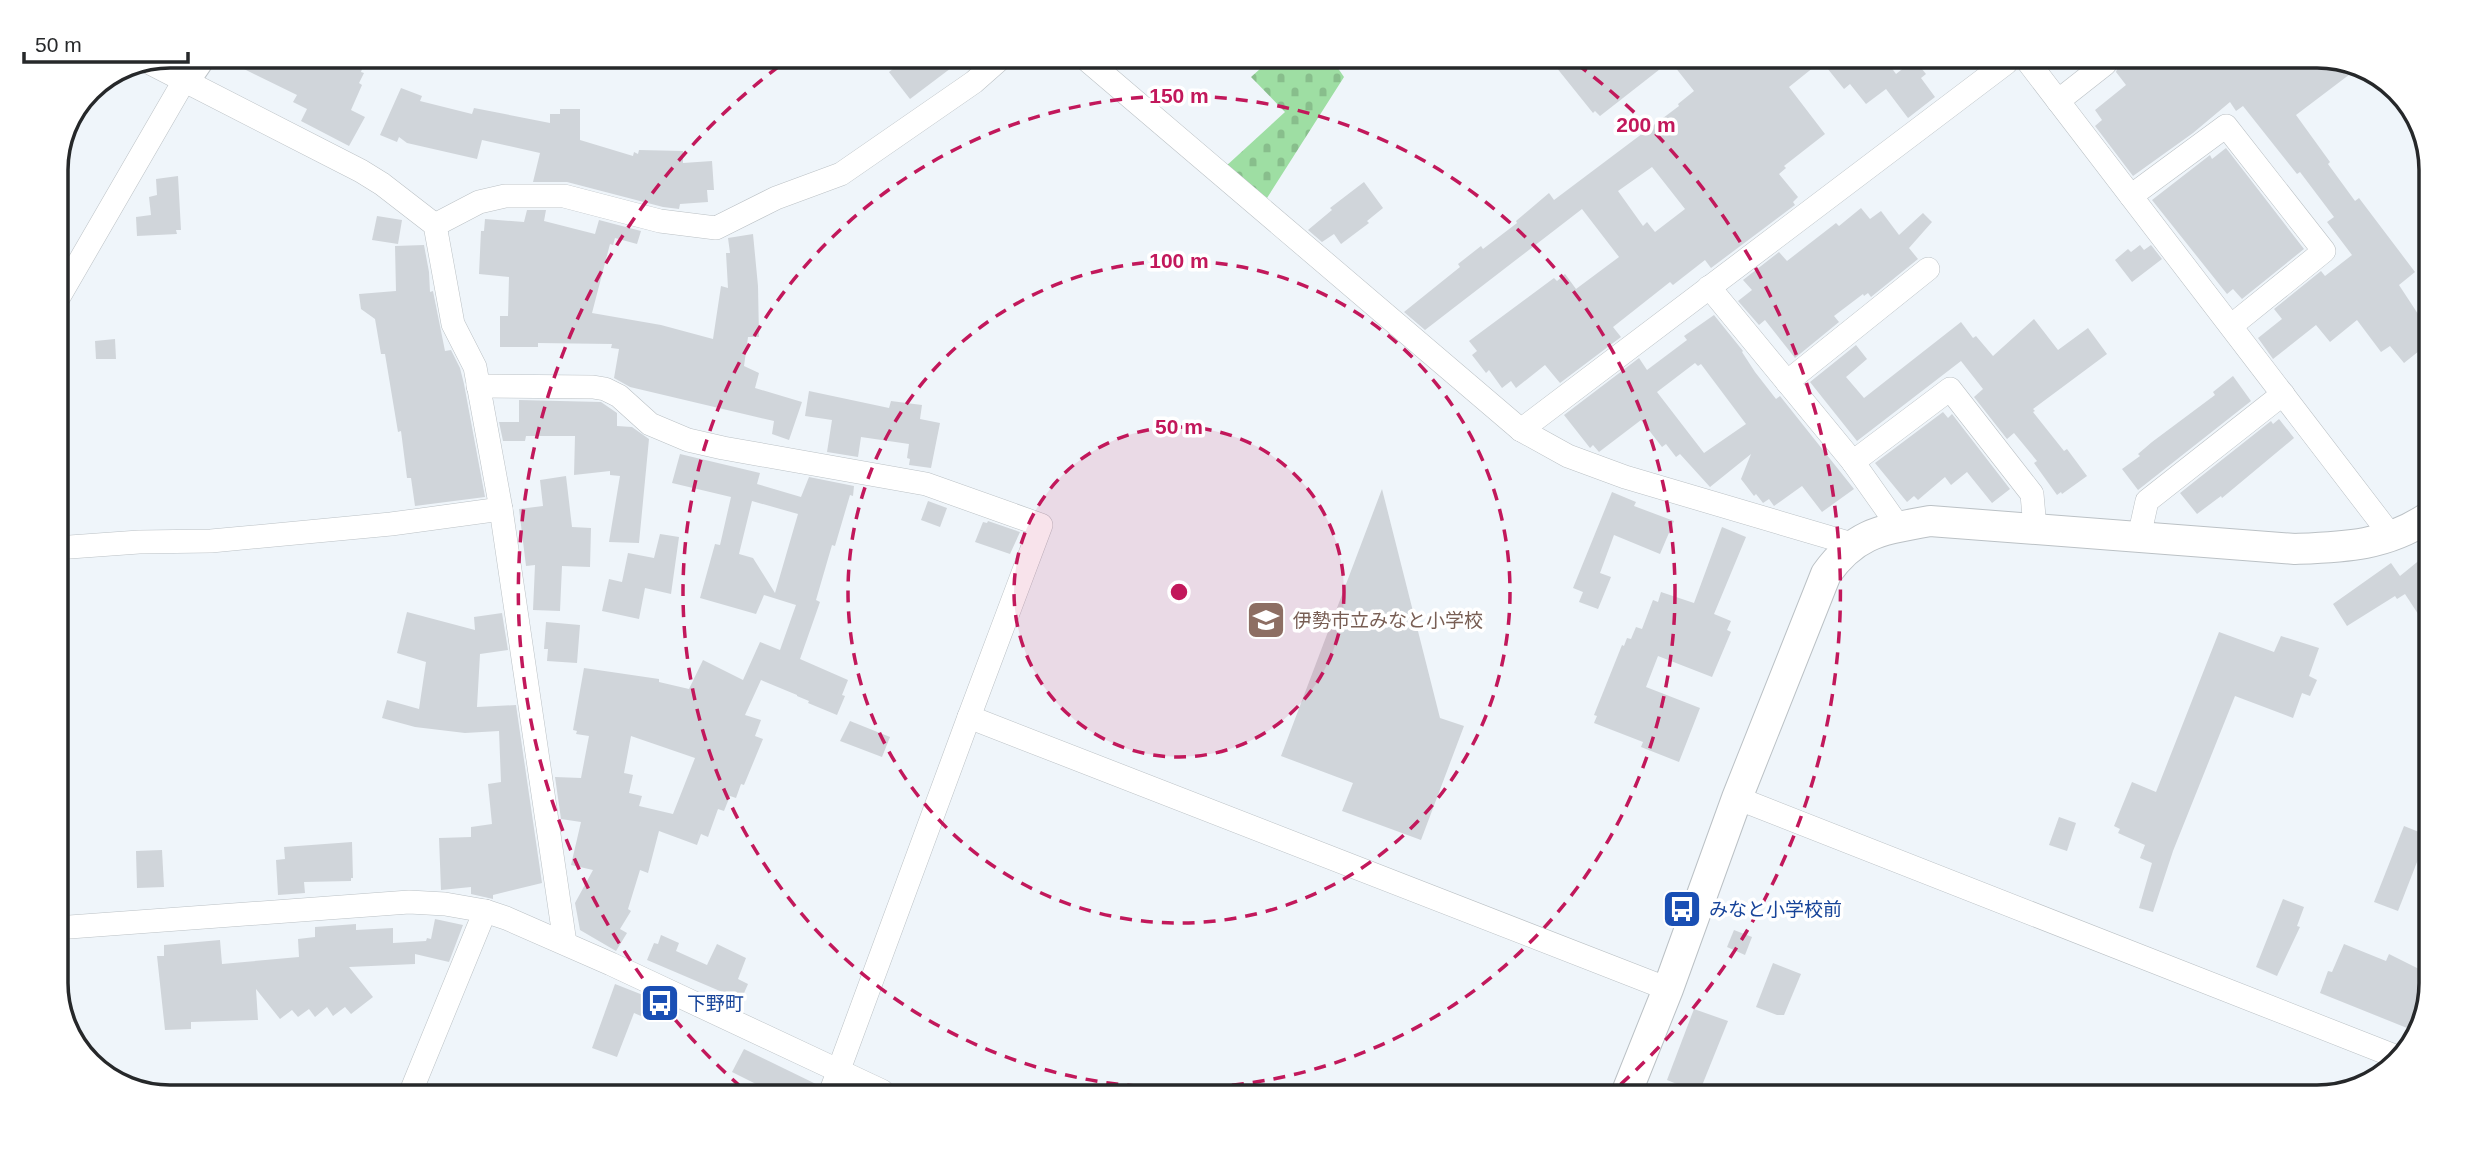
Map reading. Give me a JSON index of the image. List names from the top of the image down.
{
  "places": {
    "school or university": ["伊勢市立みなと小学校"],
    "bus stop": ["みなと小学校前", "下野町"]
  },
  "scale_bar": "50 m",
  "rings": [
    "150 m",
    "200 m",
    "100 m",
    "50 m"
  ]
}
